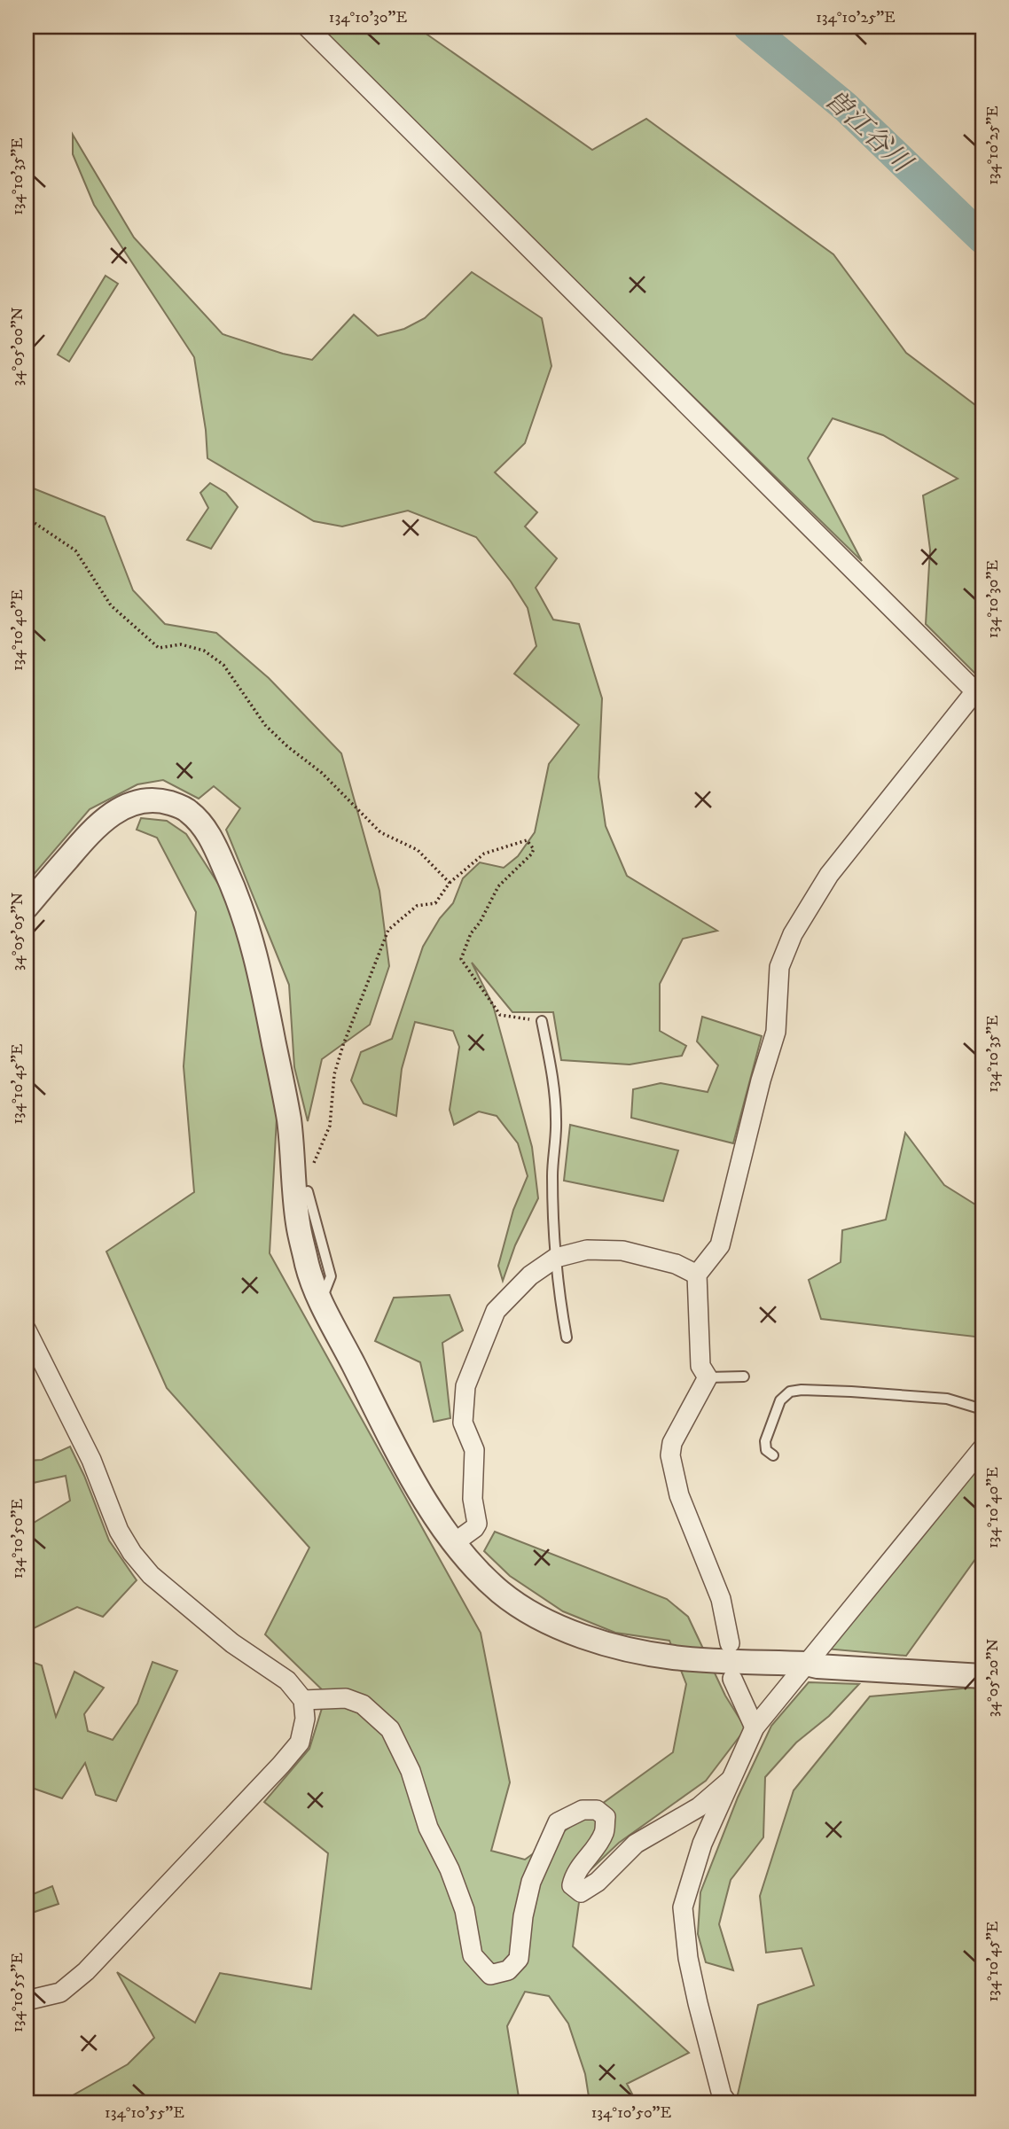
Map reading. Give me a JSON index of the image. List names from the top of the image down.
{
  "water": ["曽江谷川"],
  "coordinates": [
    "134°10'30\"E",
    "134°10'25\"E",
    "134°10'35\"E",
    "34°05'00\"N",
    "134°10'40\"E",
    "34°05'05\"N",
    "134°10'45\"E",
    "134°10'50\"E",
    "34°05'20\"N",
    "134°10'55\"E"
  ]
}
